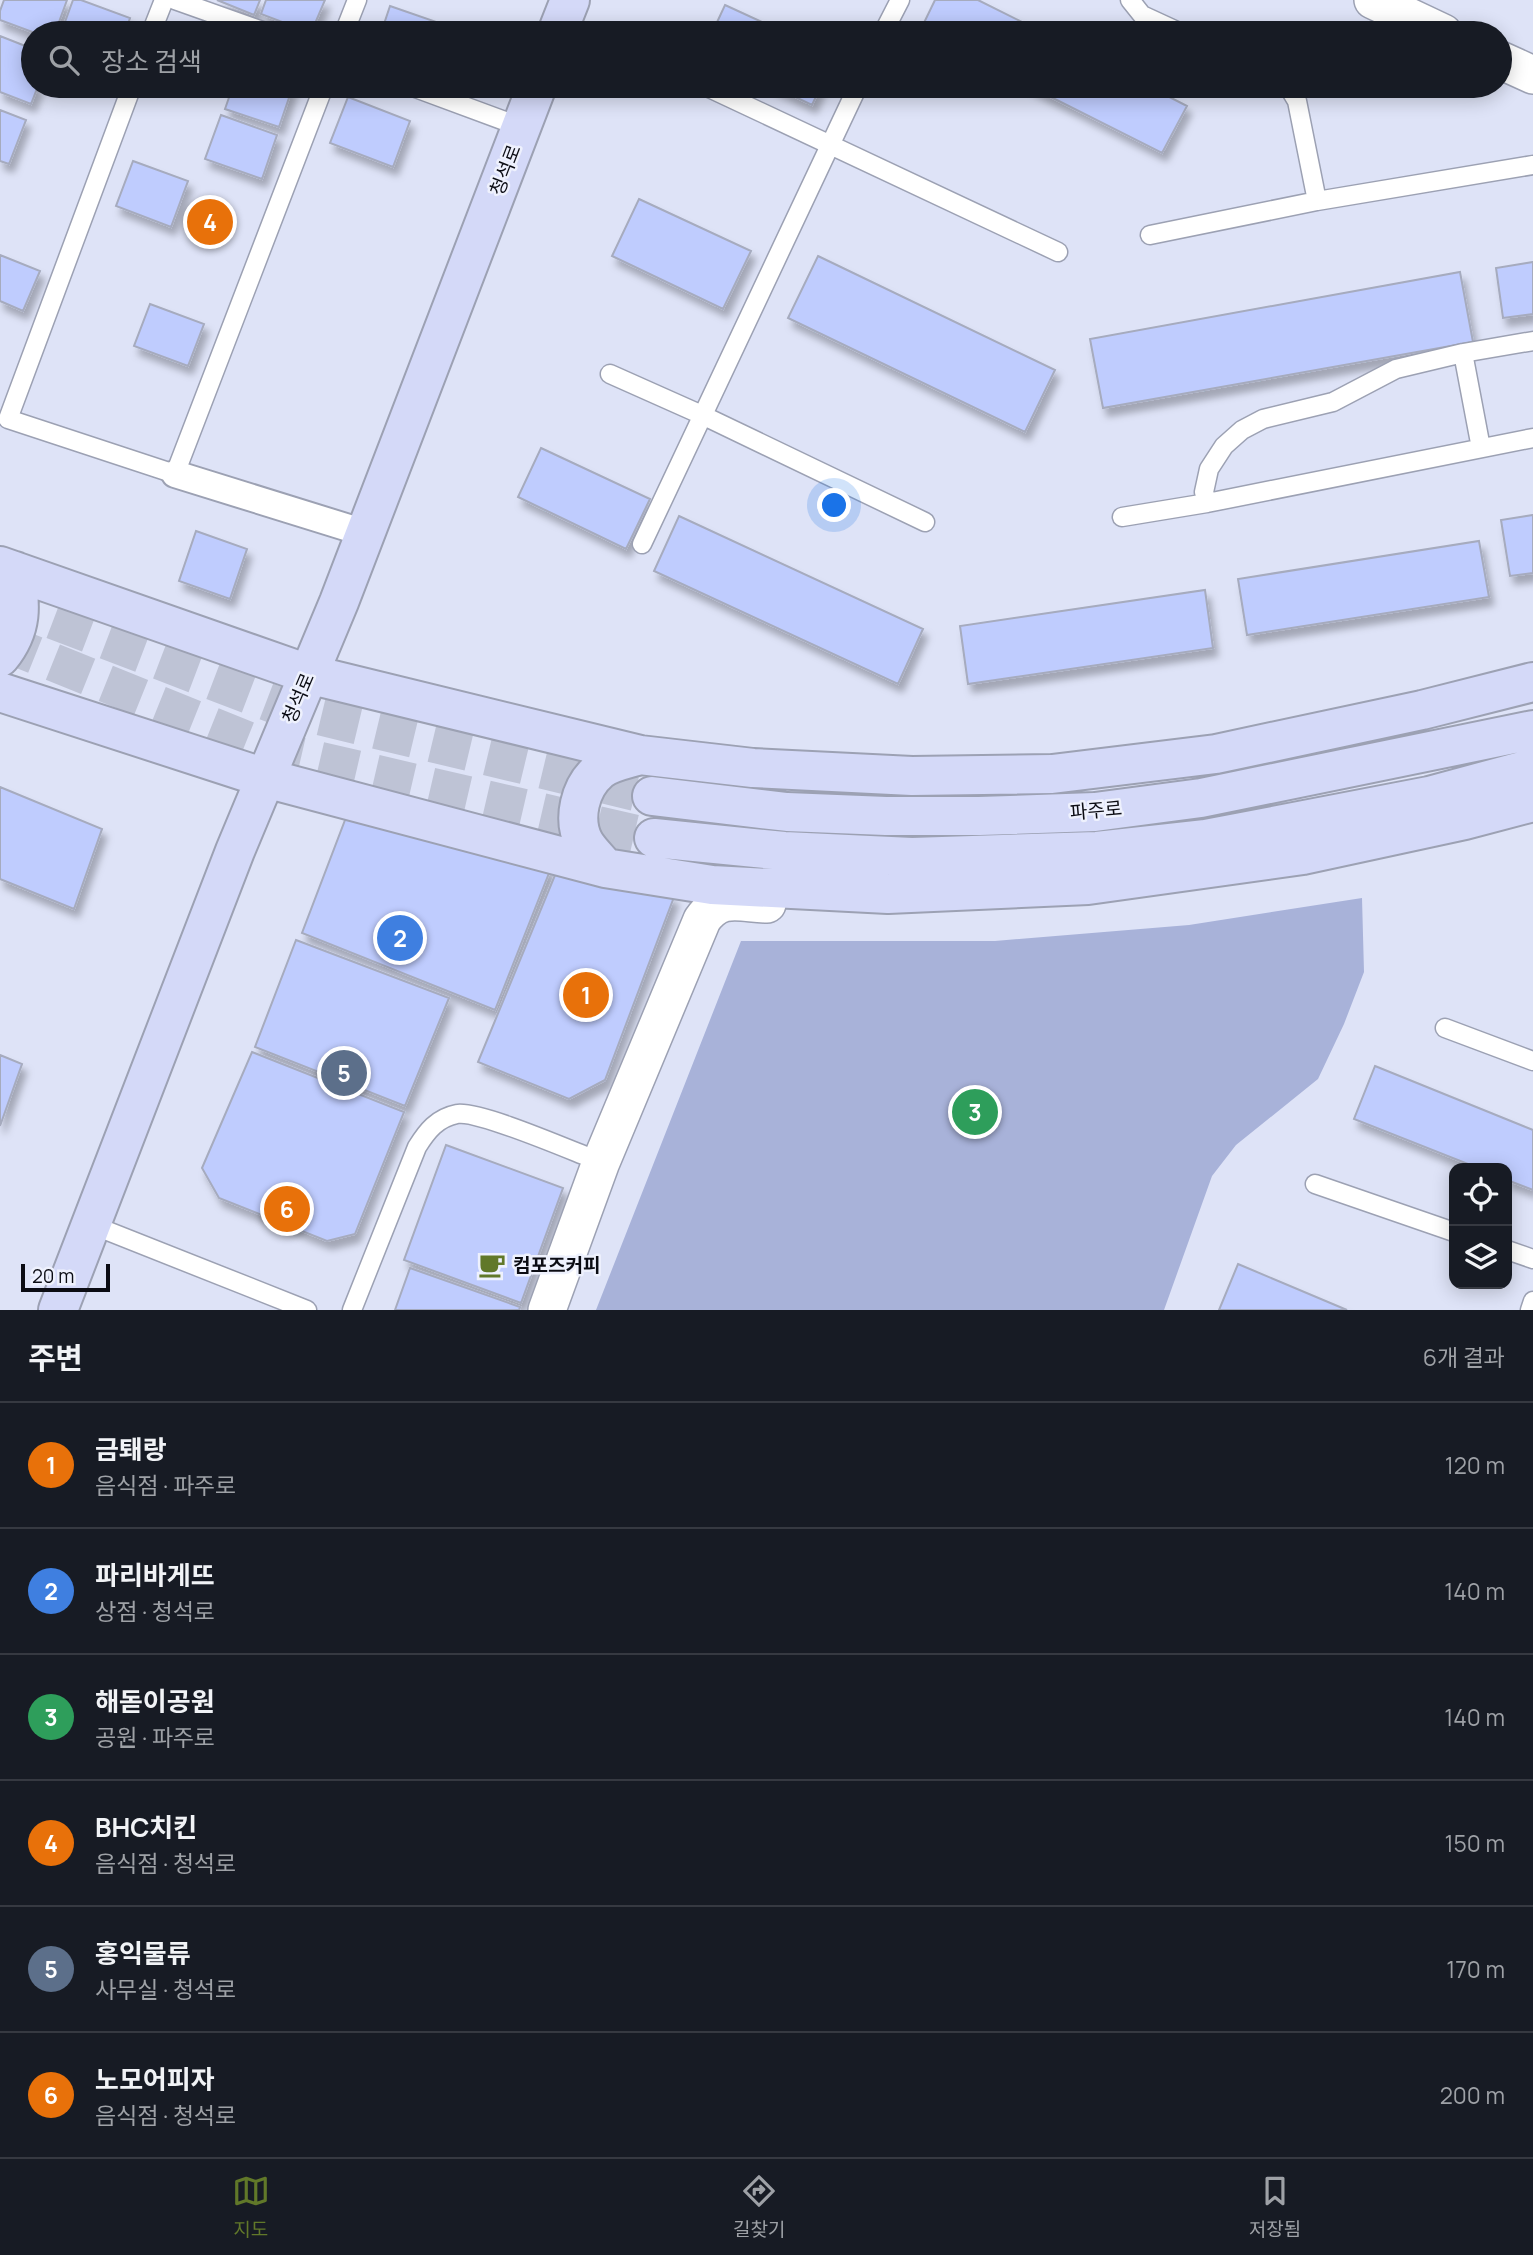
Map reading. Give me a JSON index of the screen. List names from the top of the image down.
{
  "streets": {
    "main road": ["청석로", "파주로"]
  },
  "places": {
    "cafe": ["컴포즈커피"]
  },
  "scale_bar": "20 m",
  "page": {
    "search": "장소 검색",
    "pins": [
      "4",
      "2",
      "1",
      "5",
      "3",
      "6"
    ],
    "scale": "20 m",
    "heading": ["주변", "6개 결과"],
    "list": [
      {
        "mark": "1",
        "name": "금퇘랑",
        "note": "음식점 · 파주로",
        "value": "120 m"
      },
      {
        "mark": "2",
        "name": "파리바게뜨",
        "note": "상점 · 청석로",
        "value": "140 m"
      },
      {
        "mark": "3",
        "name": "해돋이공원",
        "note": "공원 · 파주로",
        "value": "140 m"
      },
      {
        "mark": "4",
        "name": "BHC치킨",
        "note": "음식점 · 청석로",
        "value": "150 m"
      },
      {
        "mark": "5",
        "name": "홍익물류",
        "note": "사무실 · 청석로",
        "value": "170 m"
      },
      {
        "mark": "6",
        "name": "노모어피자",
        "note": "음식점 · 청석로",
        "value": "200 m"
      }
    ],
    "nav": ["지도", "길찾기", "저장됨"]
  }
}
